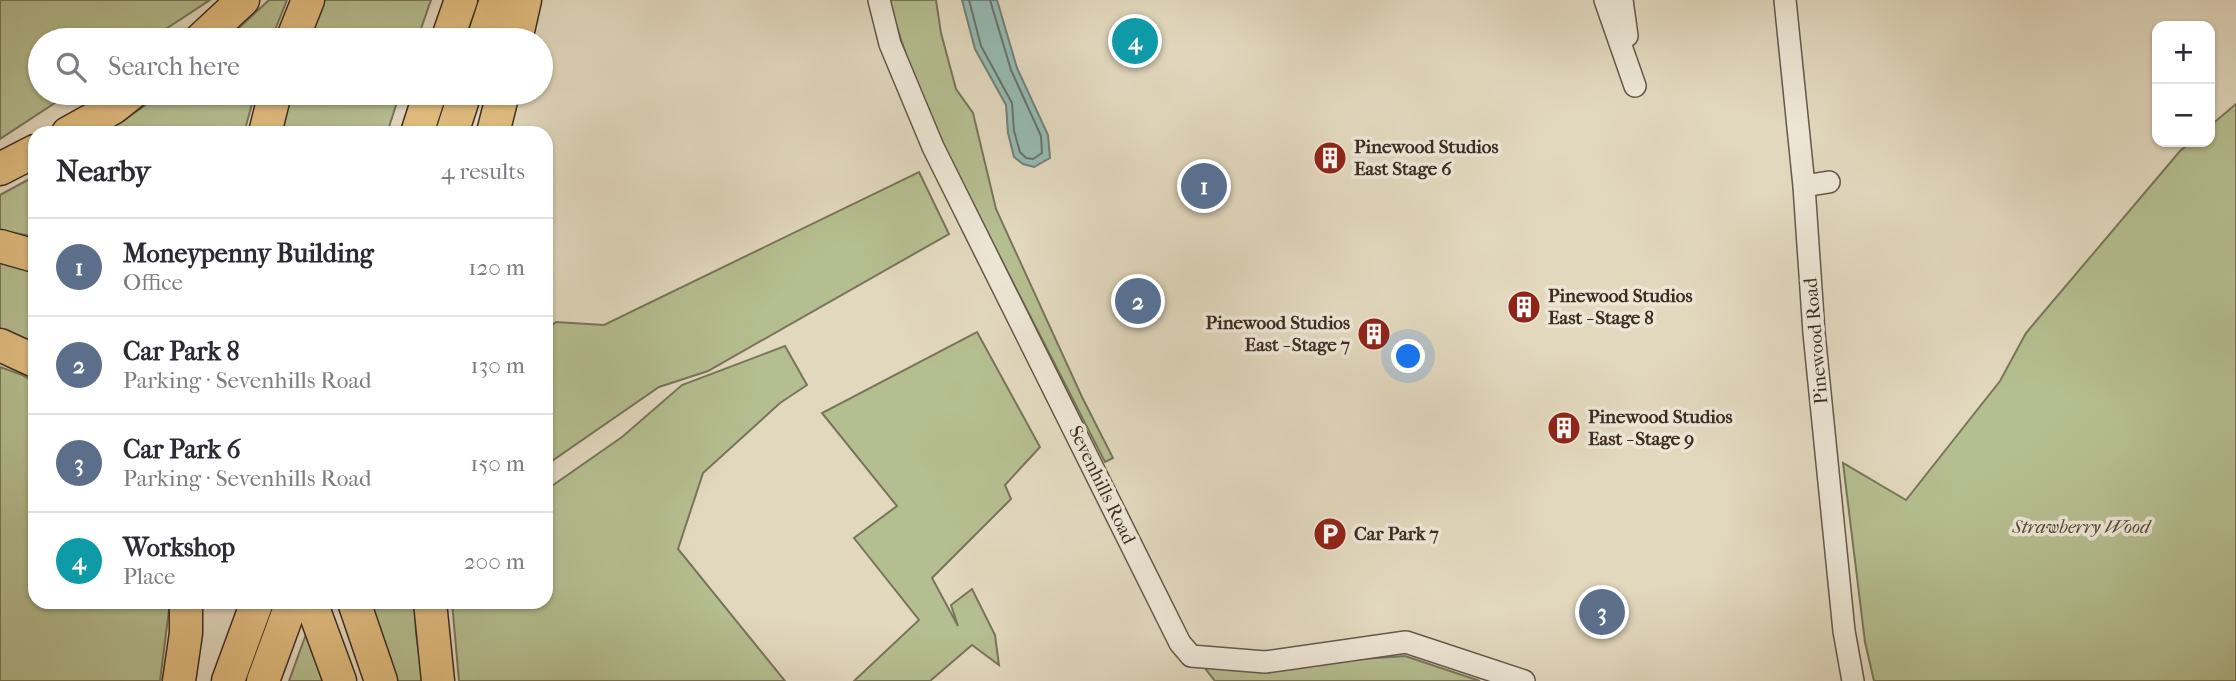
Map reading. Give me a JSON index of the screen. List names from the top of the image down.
{
  "streets": {
    "street": ["Pinewood Road", "Sevenhills Road"]
  },
  "parks": ["Strawberry Wood"],
  "places": {
    "building": [
      "Pinewood Studios East Stage 6",
      "Pinewood Studios East - Stage 8",
      "Pinewood Studios East - Stage 7",
      "Pinewood Studios East - Stage 9"
    ],
    "parking": ["Car Park 7"]
  },
  "page": {
    "pins": [
      "4",
      "1",
      "2",
      "3"
    ],
    "map_buttons": ["+", "−"],
    "search": "Search here",
    "heading": ["Nearby", "4 results"],
    "list": [
      {
        "mark": "1",
        "name": "Moneypenny Building",
        "note": "Office",
        "value": "120 m"
      },
      {
        "mark": "2",
        "name": "Car Park 8",
        "note": "Parking · Sevenhills Road",
        "value": "130 m"
      },
      {
        "mark": "3",
        "name": "Car Park 6",
        "note": "Parking · Sevenhills Road",
        "value": "150 m"
      },
      {
        "mark": "4",
        "name": "Workshop",
        "note": "Place",
        "value": "200 m"
      }
    ]
  }
}
